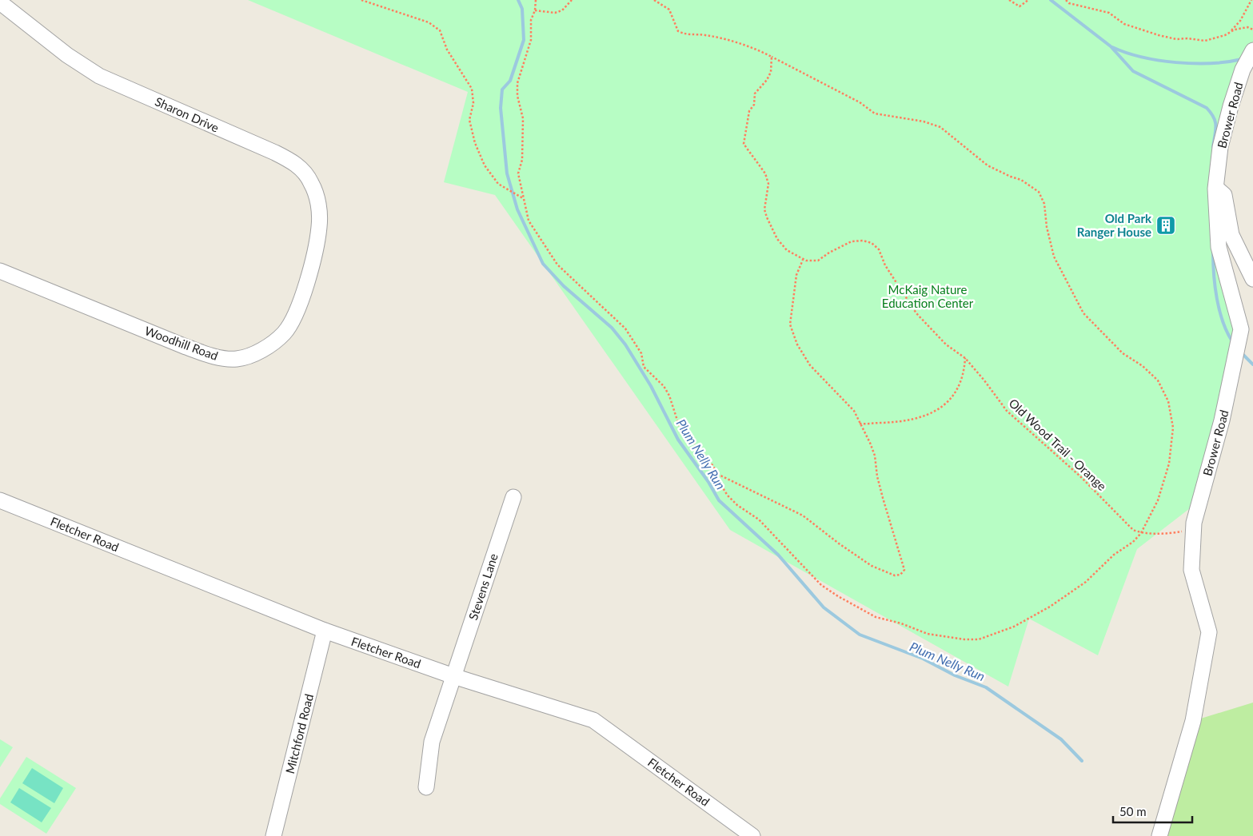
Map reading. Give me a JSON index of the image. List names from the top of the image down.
{
  "streets": {
    "street": [
      "Sharon Drive",
      "Brower Road",
      "Woodhill Road",
      "Fletcher Road",
      "Stevens Lane",
      "Mitchford Road"
    ],
    "path": ["Old Wood Trail - Orange"]
  },
  "crossings": [
    ["Sharon Drive", "Woodhill Road"],
    ["Fletcher Road", "Stevens Lane"],
    ["Fletcher Road", "Mitchford Road"]
  ],
  "water": ["Plum Nelly Run"],
  "parks": ["McKaig Nature Education Center"],
  "places": {
    "building": ["Old Park Ranger House"]
  },
  "scale_bar": "50 m"
}
